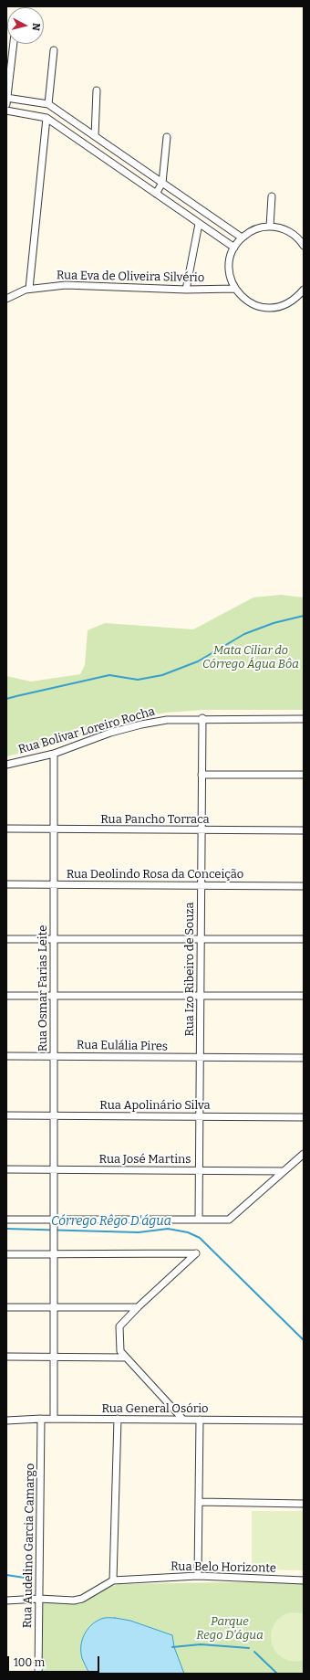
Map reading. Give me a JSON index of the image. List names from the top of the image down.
{
  "streets": {
    "street": [
      "Rua Eva de Oliveira Silvério",
      "Rua Bolivar Loreiro Rocha",
      "Rua Pancho Torraca",
      "Rua Deolindo Rosa da Conceição",
      "Rua Izo Ribeiro de Souza",
      "Rua Osmar Farias Leite",
      "Rua Eulália Pires",
      "Rua Apolinário Silva",
      "Rua José Martins",
      "Rua General Osório",
      "Rua Audelino Garcia Camargo",
      "Rua Belo Horizonte"
    ]
  },
  "crossings": [
    ["Rua Bolivar Loreiro Rocha", "Rua Izo Ribeiro de Souza"],
    ["Rua Bolivar Loreiro Rocha", "Rua Osmar Farias Leite"],
    ["Rua Pancho Torraca", "Rua Izo Ribeiro de Souza"],
    ["Rua Pancho Torraca", "Rua Osmar Farias Leite"],
    ["Rua Deolindo Rosa da Conceição", "Rua Izo Ribeiro de Souza"],
    ["Rua Deolindo Rosa da Conceição", "Rua Osmar Farias Leite"],
    ["Rua Izo Ribeiro de Souza", "Rua Eulália Pires"],
    ["Rua Izo Ribeiro de Souza", "Rua Apolinário Silva"],
    ["Rua Izo Ribeiro de Souza", "Rua José Martins"],
    ["Rua Osmar Farias Leite", "Rua Eulália Pires"],
    ["Rua Osmar Farias Leite", "Rua Apolinário Silva"],
    ["Rua Osmar Farias Leite", "Rua José Martins"],
    ["Rua General Osório", "Rua Audelino Garcia Camargo"],
    ["Rua Audelino Garcia Camargo", "Rua Belo Horizonte"]
  ],
  "water": ["Córrego Rêgo D'água"],
  "parks": ["Mata Ciliar do Córrego Água Bôa", "Parque Rego D'água"],
  "scale_bar": "100 m",
  "north": "right"
}
